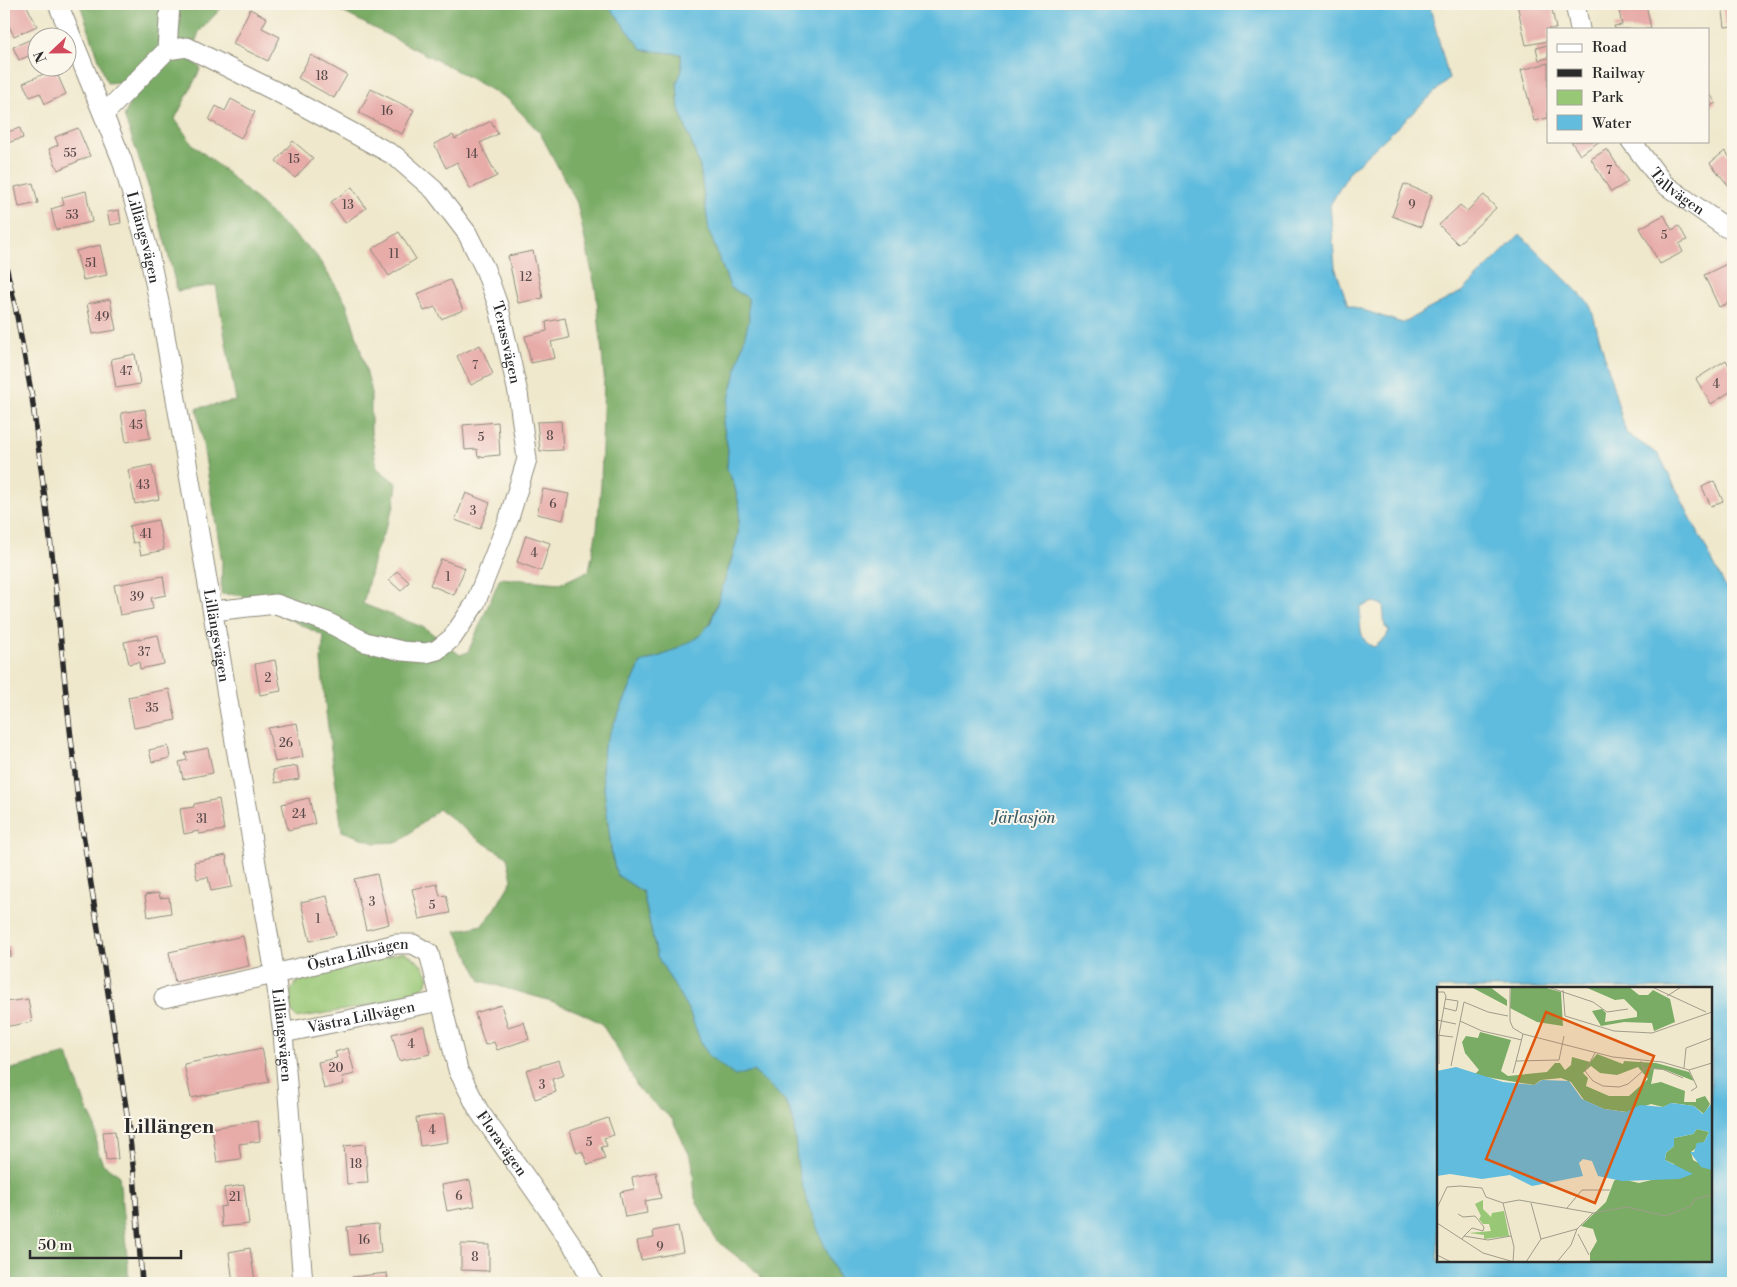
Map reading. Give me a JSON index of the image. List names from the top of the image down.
{
  "streets": {
    "street": [
      "Tallvägen",
      "Lillängsvägen",
      "Terassvägen",
      "Östra Lillvägen",
      "Västra Lillvägen",
      "Floravägen"
    ]
  },
  "crossings": [
    ["Lillängsvägen", "Terassvägen"],
    ["Lillängsvägen", "Östra Lillvägen"],
    ["Lillängsvägen", "Västra Lillvägen"],
    ["Östra Lillvägen", "Västra Lillvägen"],
    ["Östra Lillvägen", "Floravägen"],
    ["Västra Lillvägen", "Floravägen"]
  ],
  "districts": ["Lillängen"],
  "water": ["Järlasjön"],
  "house_numbers": [
    "18",
    "16",
    "55",
    "14",
    "15",
    "7",
    "13",
    "9",
    "53",
    "5",
    "11",
    "51",
    "12",
    "49",
    "7",
    "47",
    "4",
    "45",
    "8",
    "5",
    "43",
    "6",
    "3",
    "41",
    "4",
    "1",
    "39",
    "37",
    "2",
    "35",
    "26",
    "24",
    "31",
    "3",
    "5",
    "1",
    "4",
    "20",
    "3",
    "4",
    "5",
    "18",
    "6",
    "21",
    "16",
    "9",
    "8"
  ],
  "legend": [
    "Road",
    "Railway",
    "Park",
    "Water"
  ],
  "scale_bar": "50 m",
  "north": "left"
}
